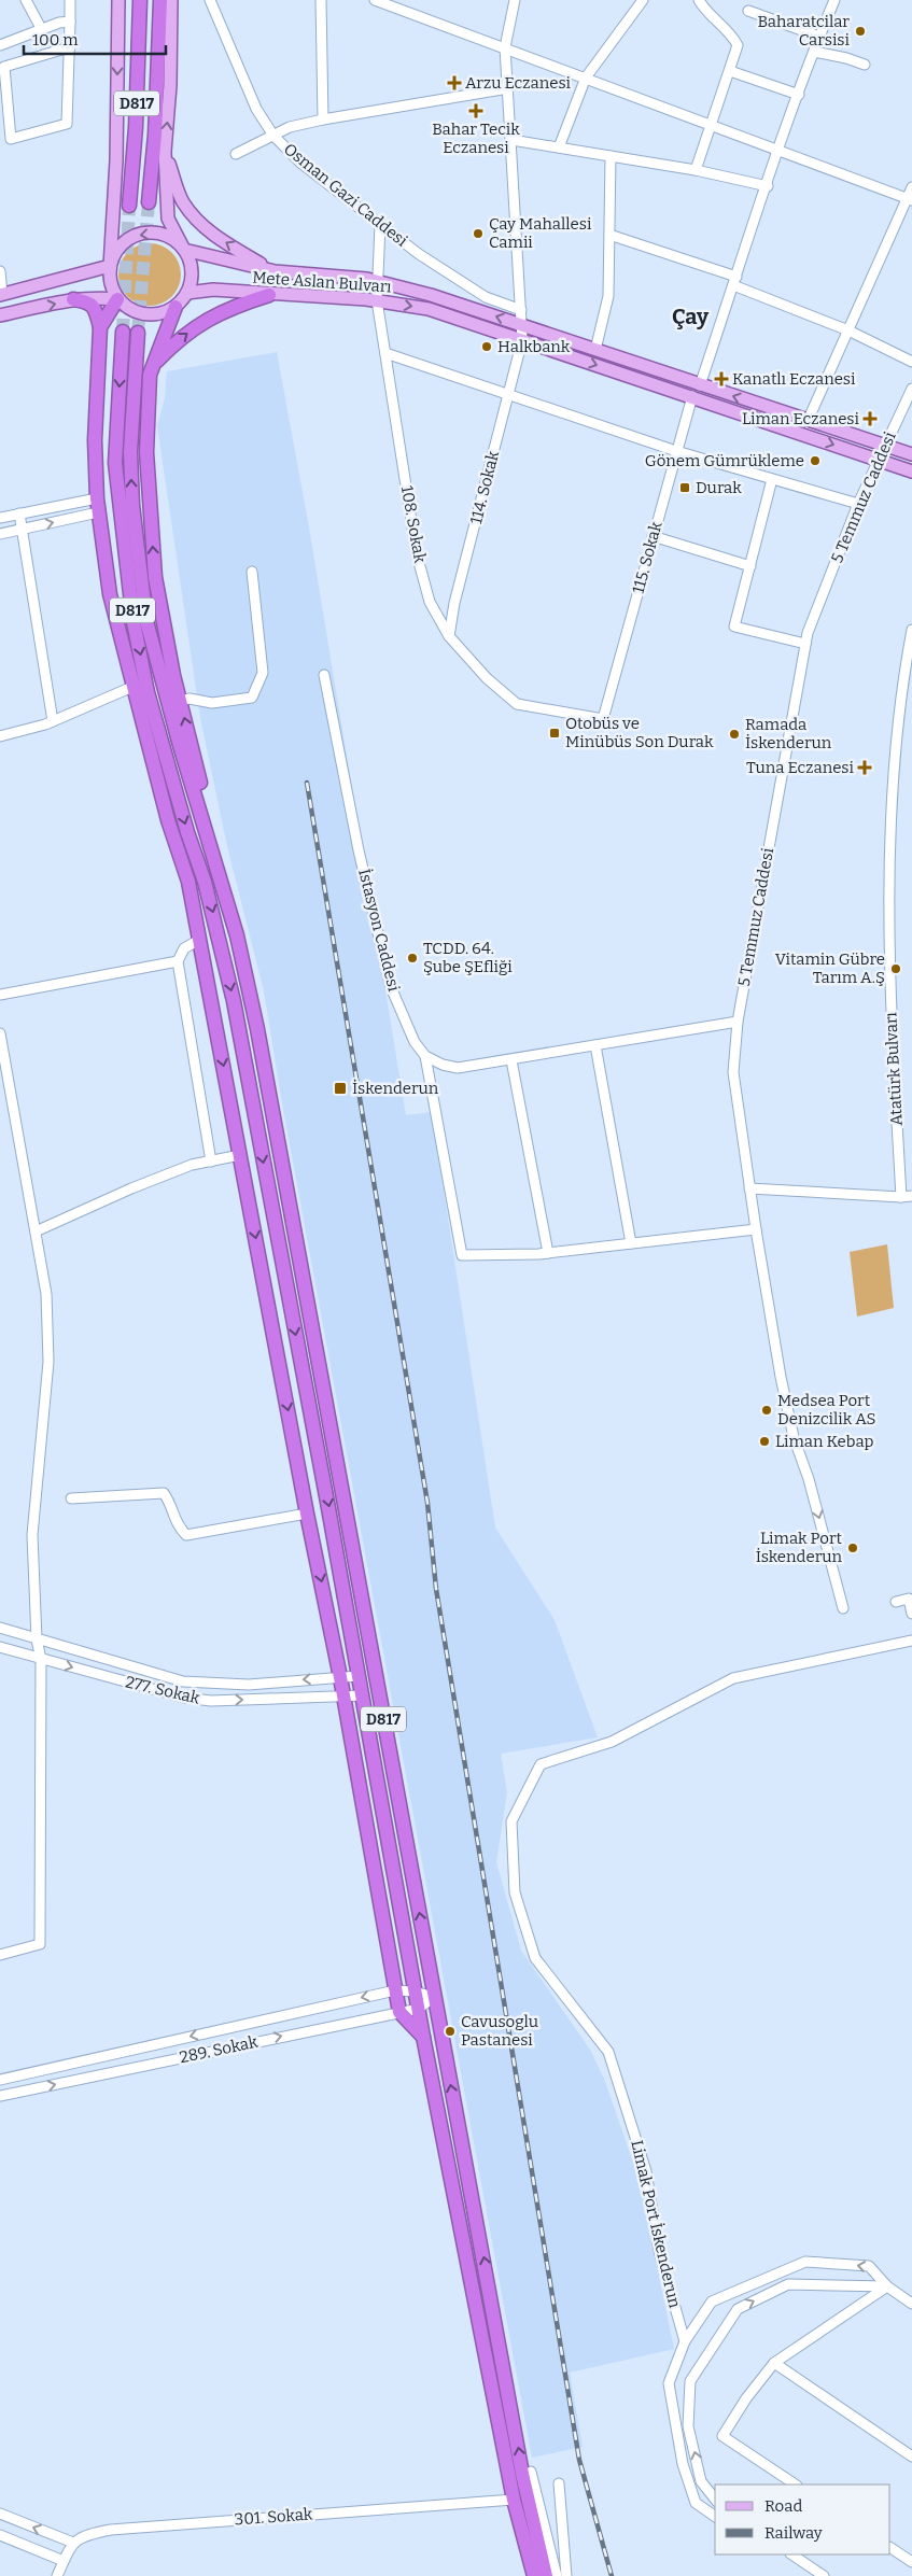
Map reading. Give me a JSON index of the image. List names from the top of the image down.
{
  "streets": {
    "highway": ["D817"],
    "main road": ["Mete Aslan Bulvarı"],
    "street": [
      "Osman Gazi Caddesi",
      "114. Sokak",
      "5 Temmuz Caddesi",
      "108. Sokak",
      "115. Sokak",
      "İstasyon Caddesi",
      "Atatürk Bulvarı",
      "277. Sokak",
      "289. Sokak",
      "Limak Port İskenderun",
      "301. Sokak"
    ]
  },
  "crossings": [
    ["D817", "277. Sokak"],
    ["D817", "289. Sokak"],
    ["D817", "301. Sokak"],
    ["Osman Gazi Caddesi", "114. Sokak"],
    ["Osman Gazi Caddesi", "108. Sokak"],
    ["Mete Aslan Bulvarı", "114. Sokak"],
    ["Mete Aslan Bulvarı", "5 Temmuz Caddesi"],
    ["Mete Aslan Bulvarı", "108. Sokak"],
    ["Mete Aslan Bulvarı", "115. Sokak"],
    ["114. Sokak", "108. Sokak"],
    ["108. Sokak", "115. Sokak"]
  ],
  "districts": ["Çay"],
  "places": {
    "other": [
      "Baharatcilar Carsisi",
      "Çay Mahallesi Camii",
      "Halkbank",
      "Gönem Gümrükleme",
      "Ramada İskenderun",
      "TCDD. 64. Şube ŞEfliği",
      "Vitamin Gübre Tarım A.Ş",
      "Medsea Port Denizcilik AS",
      "Liman Kebap",
      "Limak Port İskenderun",
      "Cavusoglu Pastanesi"
    ],
    "health": [
      "Arzu Eczanesi",
      "Bahar Tecik Eczanesi",
      "Kanatlı Eczanesi",
      "Liman Eczanesi",
      "Tuna Eczanesi"
    ],
    "transit": ["Durak", "Otobüs ve Minübüs Son Durak", "İskenderun"]
  },
  "legend": ["Road", "Railway"],
  "scale_bar": "100 m"
}
